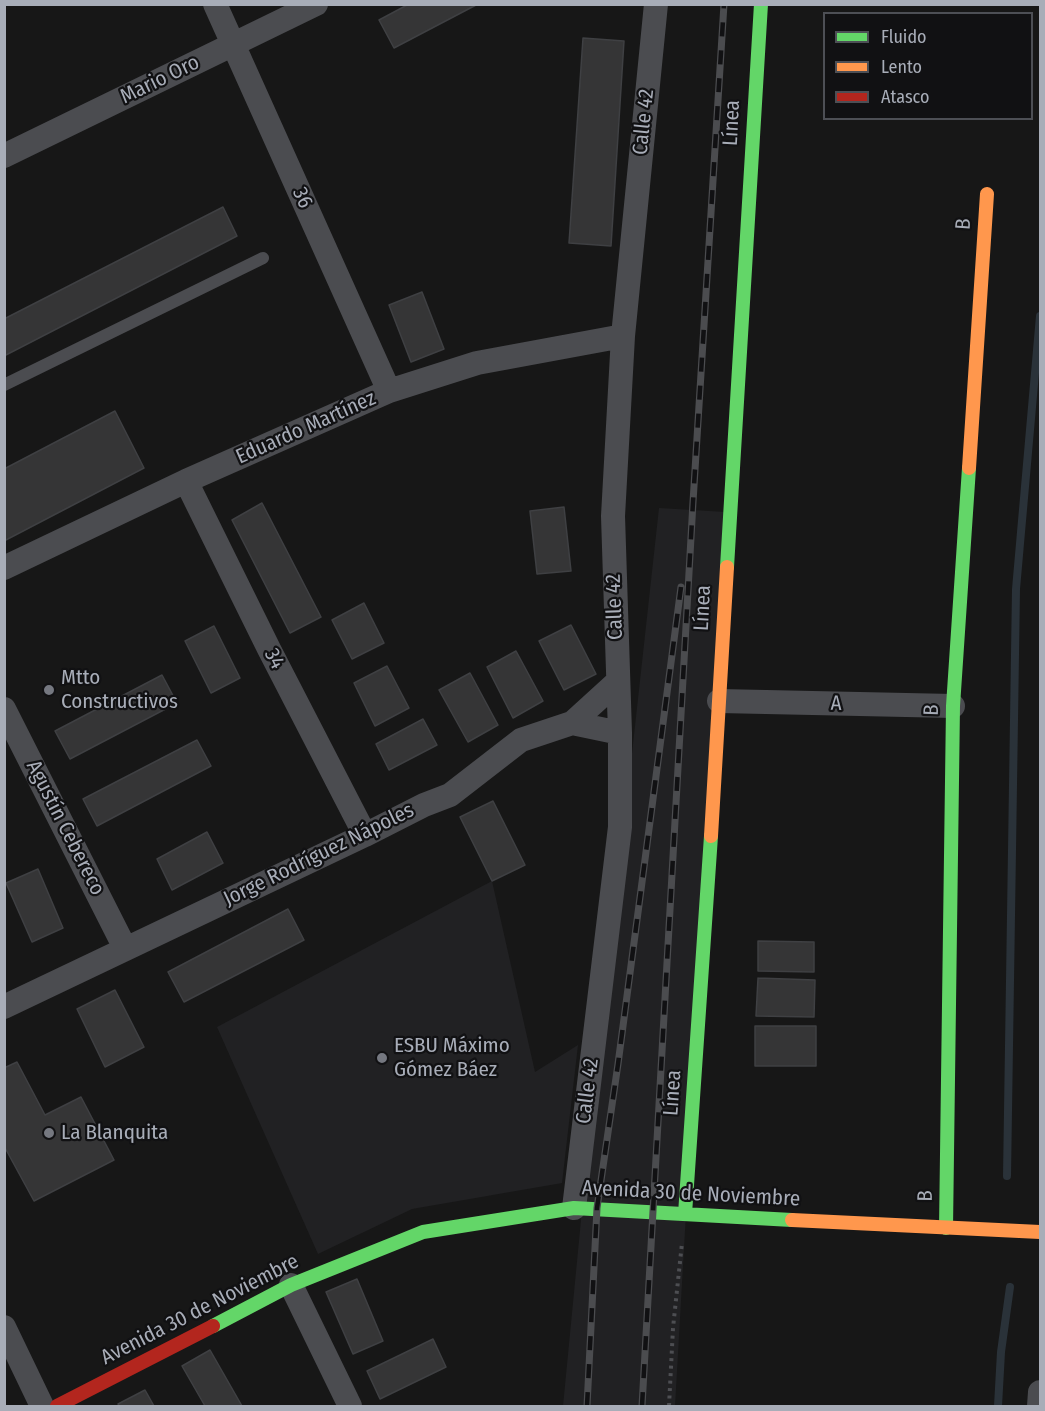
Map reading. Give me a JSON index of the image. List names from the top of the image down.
{
  "streets": {
    "street": [
      "Mario Oro",
      "Calle 42",
      "Línea",
      "36",
      "B",
      "Eduardo Martínez",
      "34",
      "A",
      "Agustín Cebereco",
      "Jorge Rodríguez Nápoles",
      "Avenida 30 de Noviembre"
    ]
  },
  "crossings": [
    ["Mario Oro", "36"],
    ["Calle 42", "Eduardo Martínez"],
    ["Calle 42", "Jorge Rodríguez Nápoles"],
    ["Calle 42", "Avenida 30 de Noviembre"],
    ["Línea", "A"],
    ["Línea", "Avenida 30 de Noviembre"],
    ["36", "Eduardo Martínez"],
    ["B", "A"],
    ["B", "Avenida 30 de Noviembre"],
    ["Eduardo Martínez", "34"],
    ["34", "Jorge Rodríguez Nápoles"],
    ["Agustín Cebereco", "Jorge Rodríguez Nápoles"]
  ],
  "places": ["Mtto Constructivos", "ESBU Máximo Gómez Báez", "La Blanquita"],
  "legend": ["Fluido", "Lento", "Atasco"]
}
